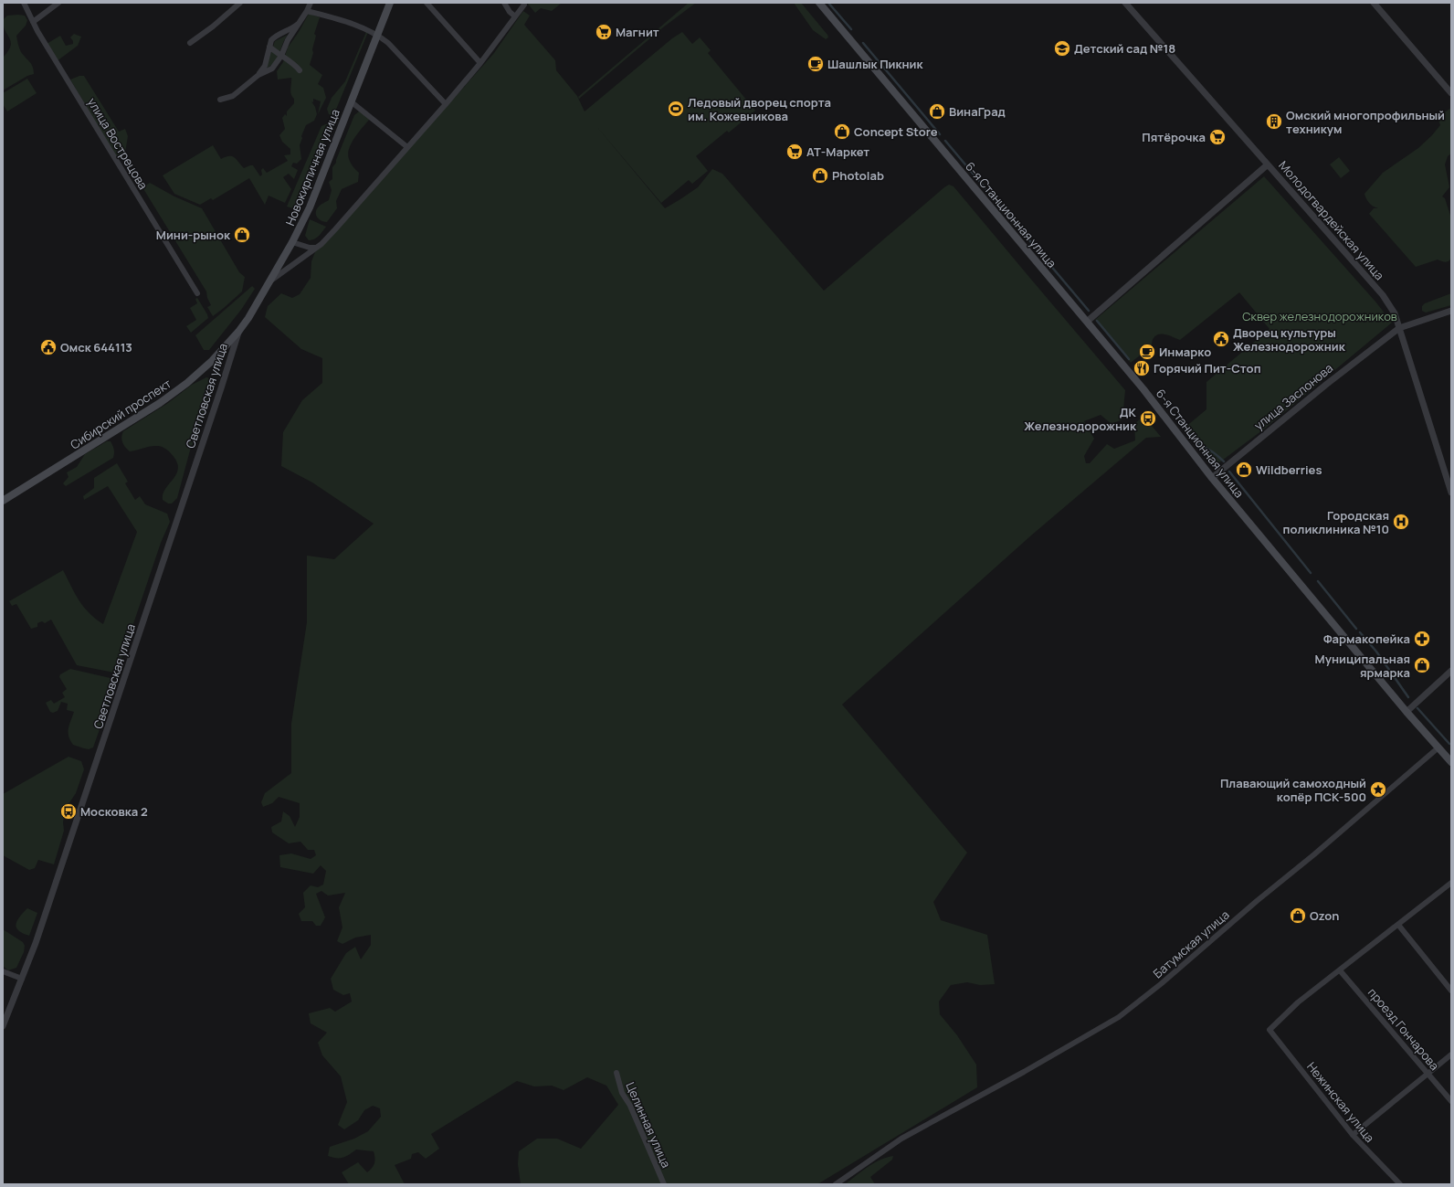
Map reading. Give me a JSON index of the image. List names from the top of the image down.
{
  "streets": {
    "main road": ["Новокирпичная улица", "6-я Станционная улица", "Сибирский проспект"],
    "street": [
      "улица Вострецова",
      "Молодогвардейская улица",
      "Светловская улица",
      "улица Заслонова",
      "Батумская улица",
      "проезд Гончарова",
      "Нежинская улица",
      "Целинная улица"
    ]
  },
  "crossings": [
    ["Новокирпичная улица", "Светловская улица"],
    ["Новокирпичная улица", "Сибирский проспект"],
    ["6-я Станционная улица", "улица Заслонова"],
    ["6-я Станционная улица", "Батумская улица"],
    ["Молодогвардейская улица", "улица Заслонова"],
    ["Светловская улица", "Сибирский проспект"],
    ["проезд Гончарова", "Нежинская улица"]
  ],
  "parks": ["Сквер железнодорожников"],
  "places": {
    "supermarket": ["Магнит", "Пятёрочка", "АТ-Маркет"],
    "school or university": ["Детский сад №18"],
    "cafe": ["Шашлык Пикник", "Инмарко"],
    "sports": ["Ледовый дворец спорта им. Кожевникова"],
    "shop": [
      "ВинаГрад",
      "Concept Store",
      "Photolab",
      "Мини-рынок",
      "Wildberries",
      "Муниципальная ярмарка",
      "Ozon"
    ],
    "building": ["Омский многопрофильный техникум"],
    "public building": ["Дворец культуры Железнодорожник", "Омск 644113"],
    "restaurant": ["Горячий Пит-Стоп"],
    "bus stop": ["ДК Железнодорожник", "Московка 2"],
    "hospital": ["Городская поликлиника №10"],
    "pharmacy": ["Фармакопейка"],
    "place": ["Плавающий самоходный копёр ПСК-500"]
  }
}
